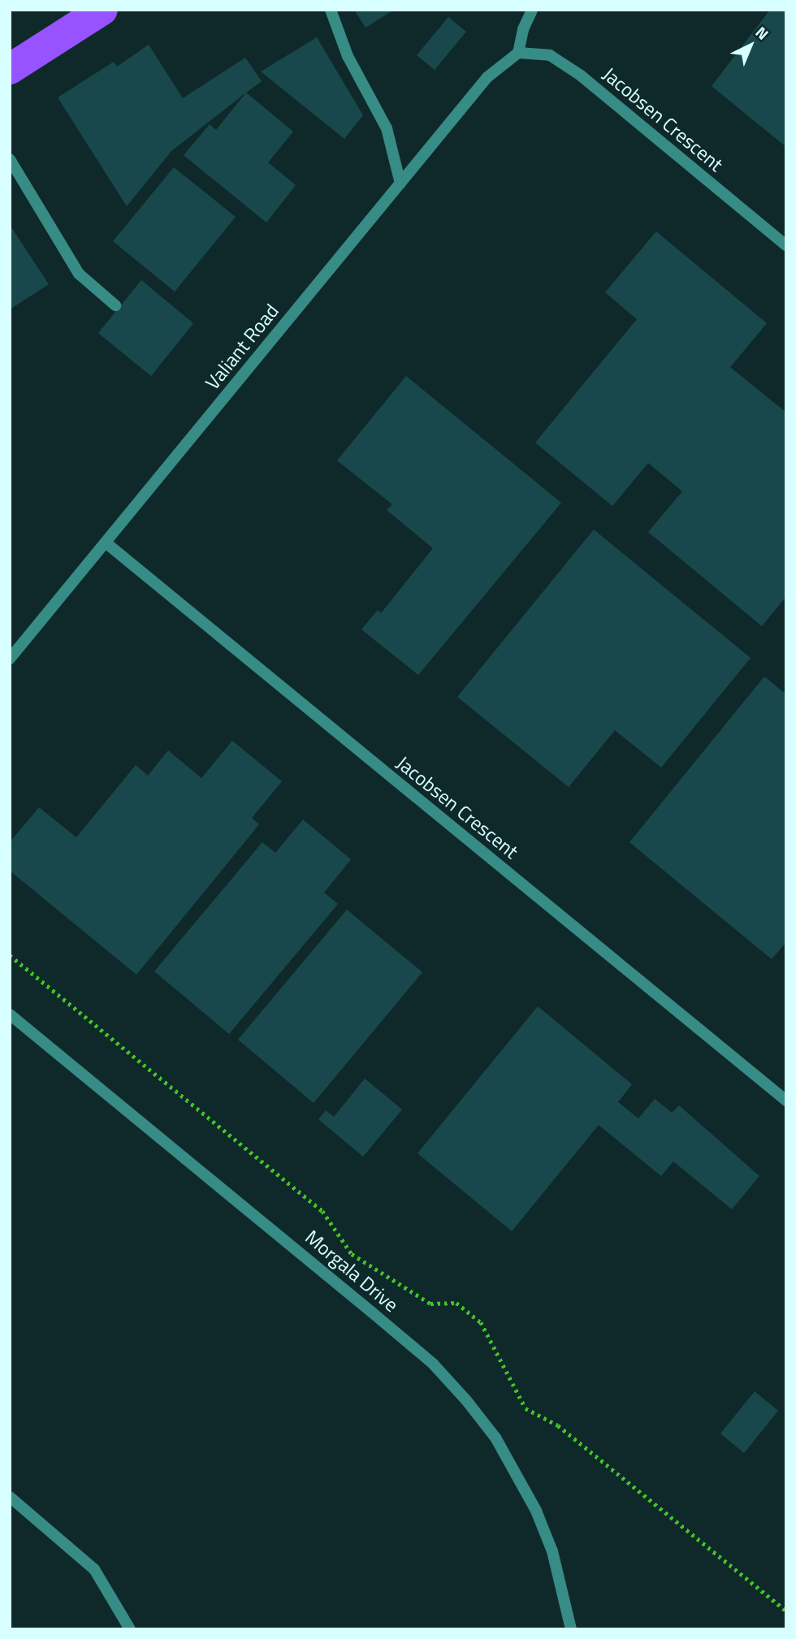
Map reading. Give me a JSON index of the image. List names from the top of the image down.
{
  "streets": {
    "street": ["Jacobsen Crescent", "Valiant Road", "Morgala Drive"]
  },
  "crossings": [
    ["Jacobsen Crescent", "Valiant Road"]
  ],
  "north": "top right"
}
